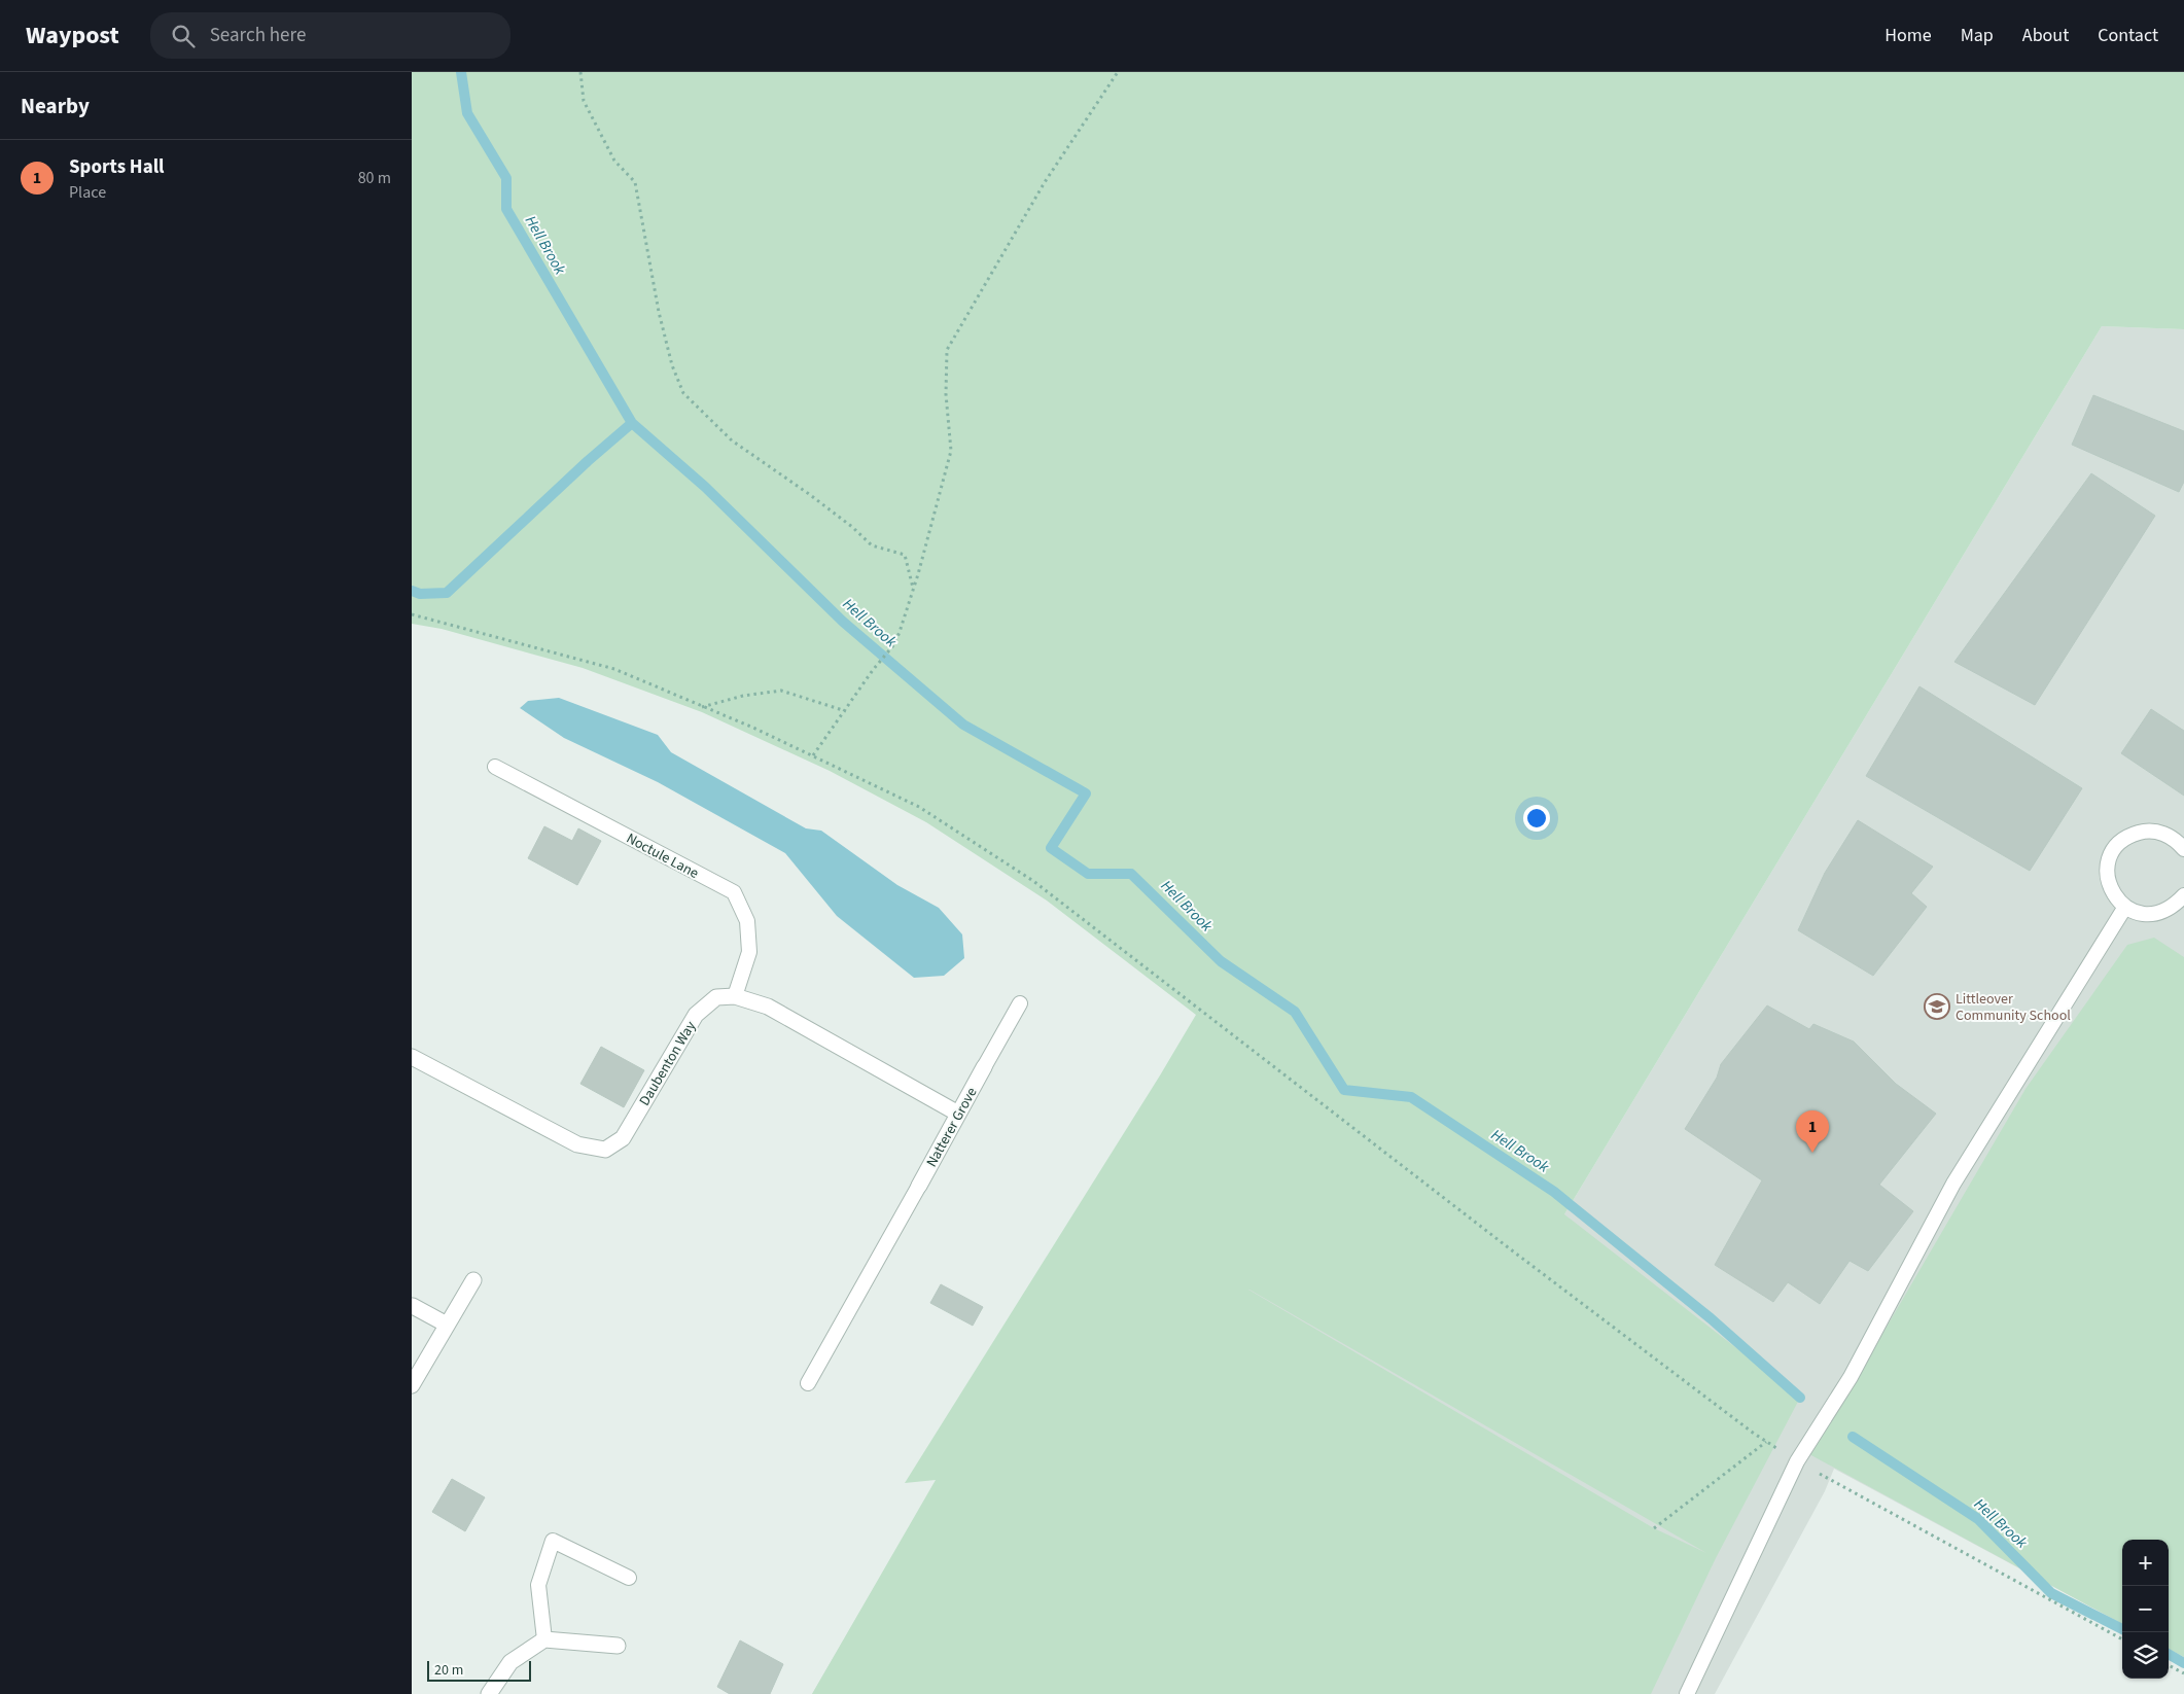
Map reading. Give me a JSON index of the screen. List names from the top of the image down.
{
  "streets": {
    "street": ["Daubenton Way", "Natterer Grove"],
    "lane": ["Noctule Lane"]
  },
  "crossings": [
    ["Noctule Lane", "Daubenton Way"]
  ],
  "water": ["Hell Brook"],
  "places": {
    "school or university": ["Littleover Community School"]
  },
  "scale_bar": "20 m",
  "page": {
    "header": "Waypost",
    "search": "Search here",
    "nav": [
      "Home",
      "Map",
      "About",
      "Contact"
    ],
    "heading": "Nearby",
    "list": [
      {
        "mark": "1",
        "name": "Sports Hall",
        "note": "Place",
        "value": "80 m"
      }
    ],
    "pins": "1",
    "map_buttons": ["+", "−"],
    "scale": "20 m"
  }
}
